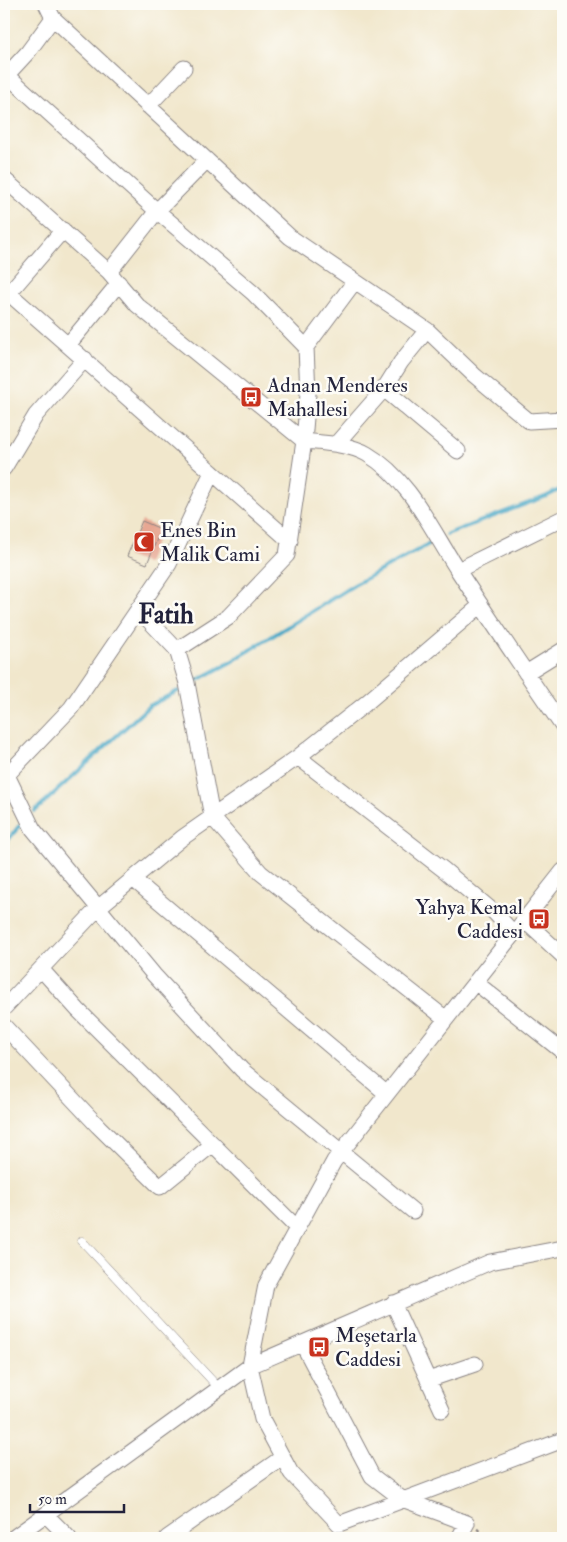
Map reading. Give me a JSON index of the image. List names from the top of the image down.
{
  "districts": ["Fatih"],
  "places": {
    "bus stop": ["Adnan Menderes Mahallesi", "Yahya Kemal Caddesi", "Meşetarla Caddesi"],
    "mosque": ["Enes Bin Malik Cami"]
  },
  "scale_bar": "50 m"
}
